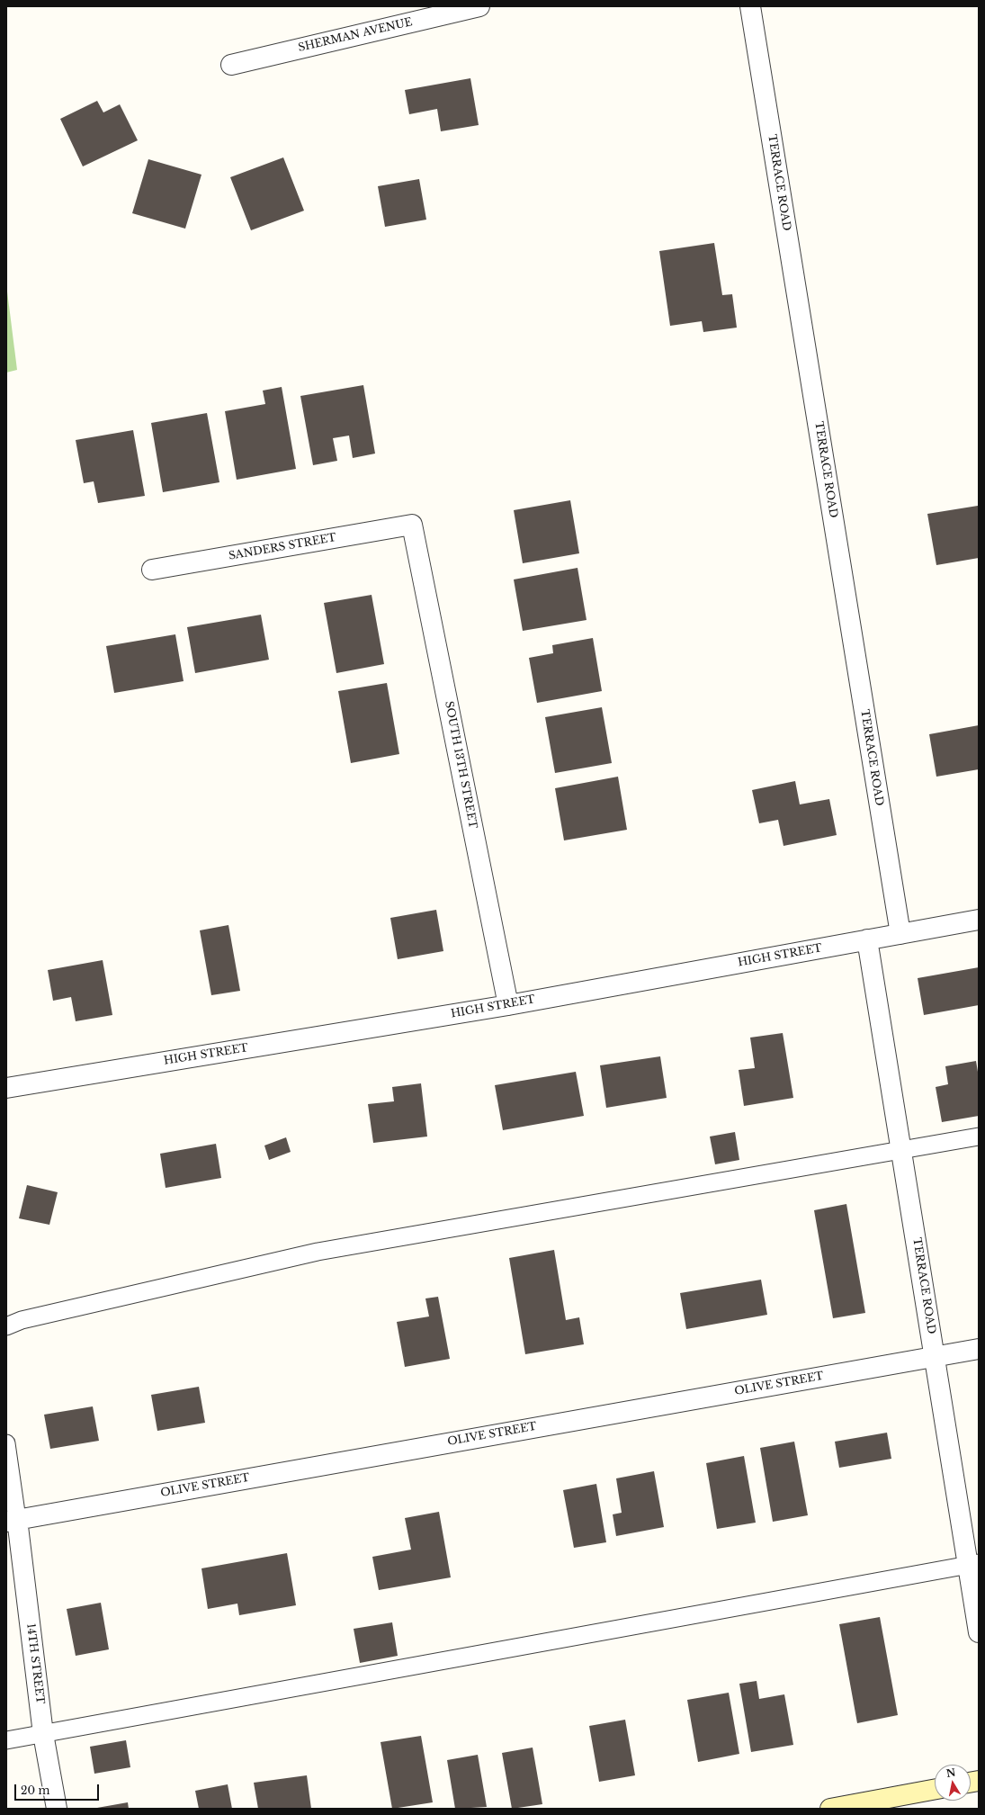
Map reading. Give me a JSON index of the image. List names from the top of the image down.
{
  "streets": {
    "street": [
      "SHERMAN AVENUE",
      "TERRACE ROAD",
      "SANDERS STREET",
      "SOUTH 13TH STREET",
      "HIGH STREET",
      "OLIVE STREET",
      "14TH STREET"
    ]
  },
  "crossings": [
    ["TERRACE ROAD", "HIGH STREET"],
    ["TERRACE ROAD", "OLIVE STREET"],
    ["SANDERS STREET", "SOUTH 13TH STREET"],
    ["SOUTH 13TH STREET", "HIGH STREET"],
    ["OLIVE STREET", "14TH STREET"]
  ],
  "scale_bar": "20 m",
  "north": "top"
}
